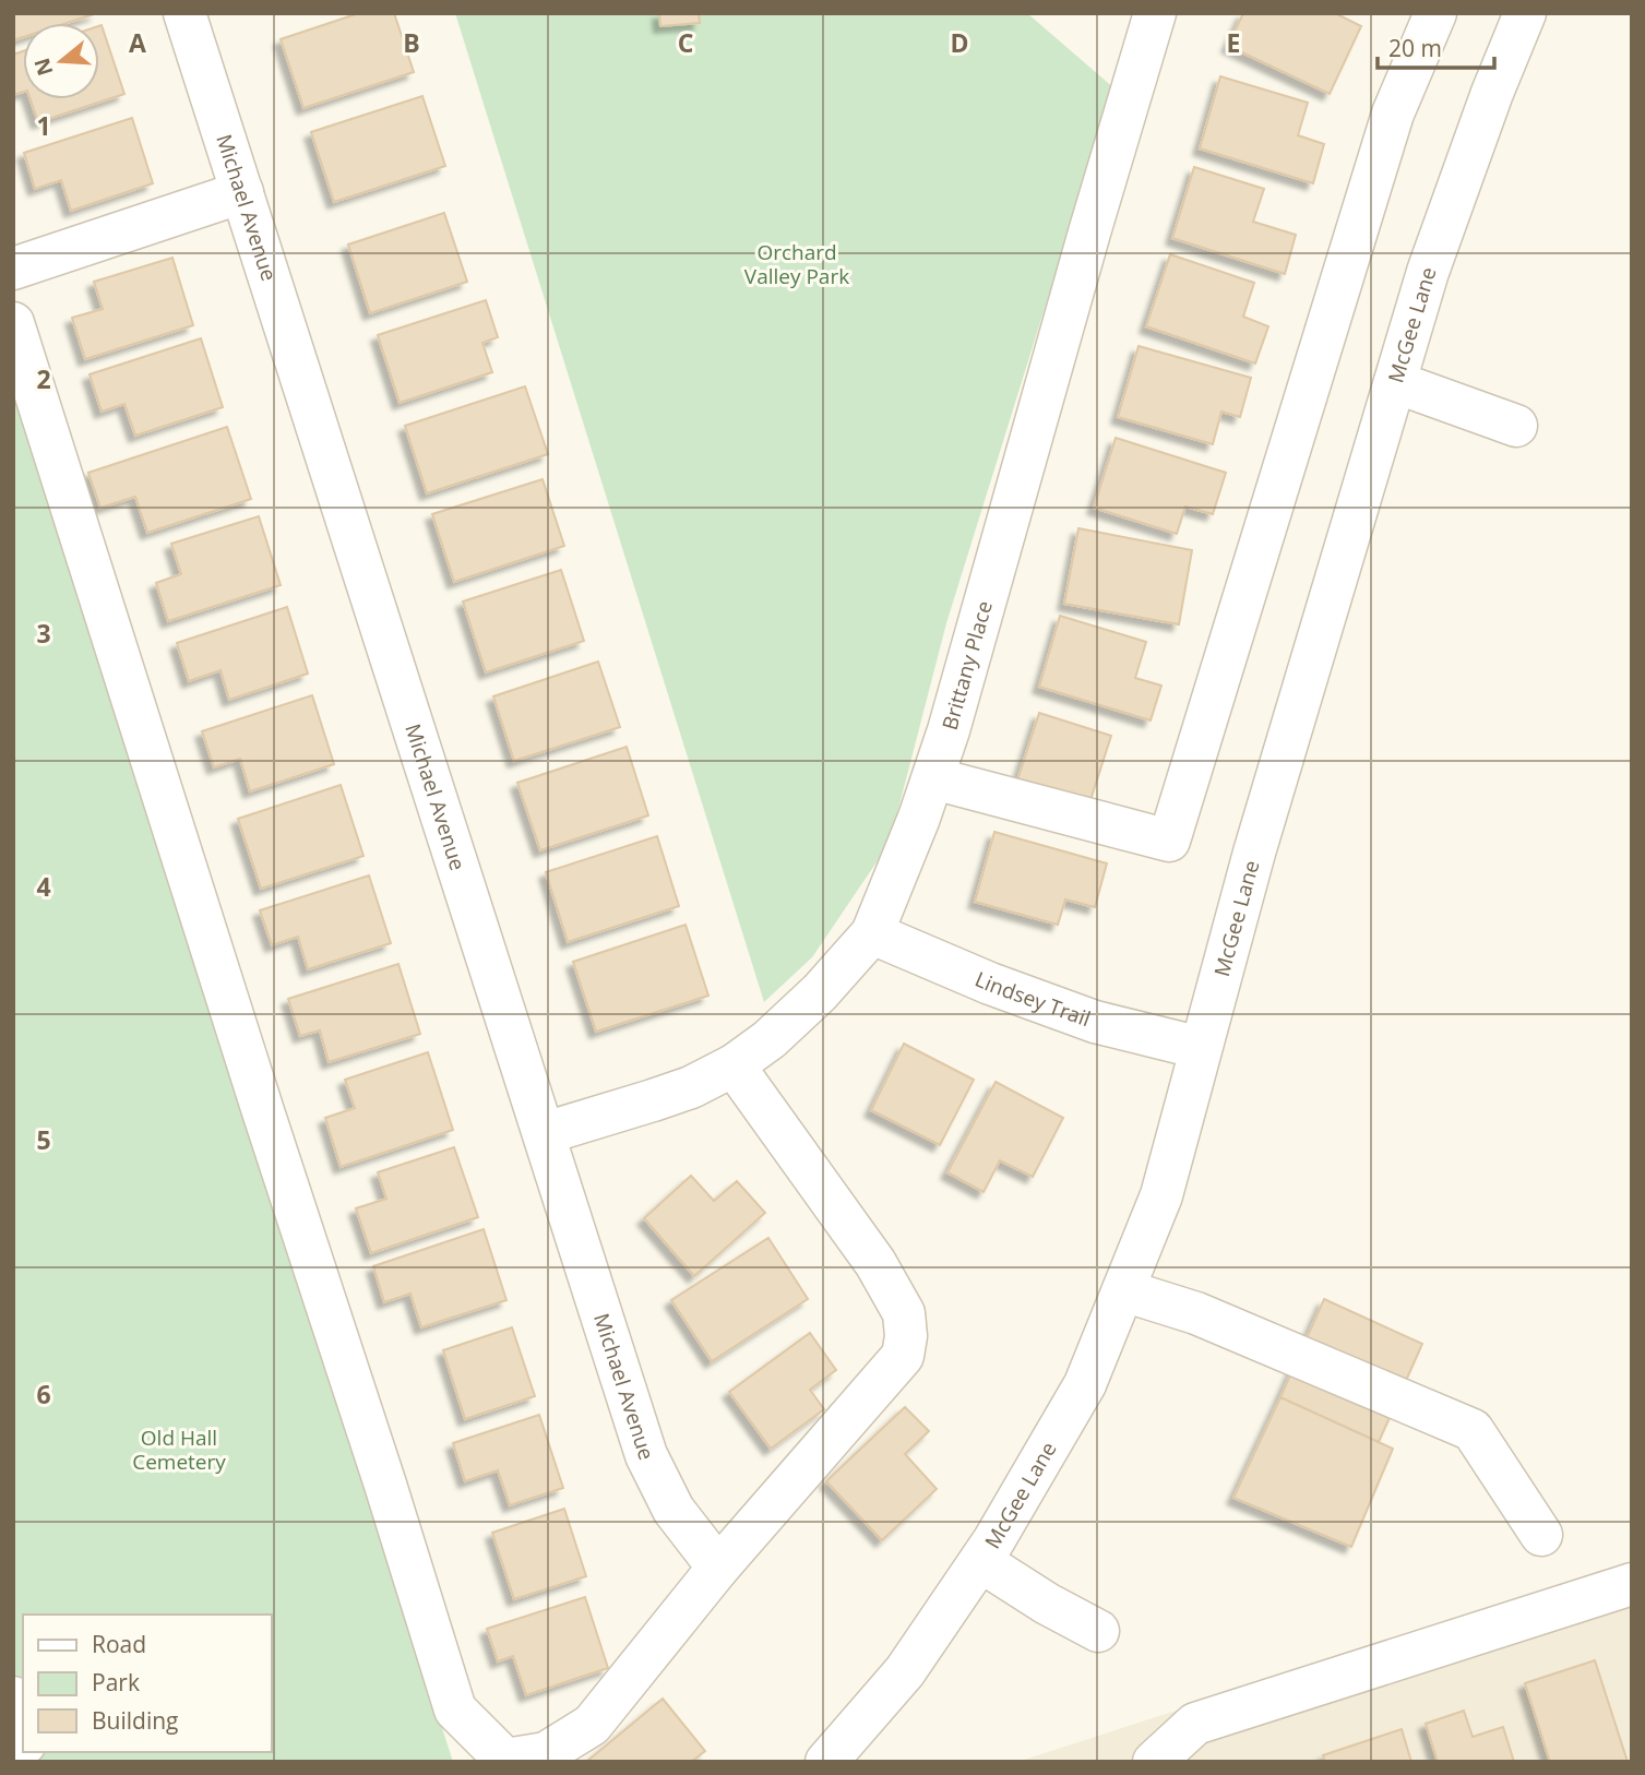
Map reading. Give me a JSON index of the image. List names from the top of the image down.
{
  "streets": {
    "street": [
      "Michael Avenue",
      "McGee Lane",
      "Brittany Place",
      "Lindsey Trail"
    ]
  },
  "crossings": [
    ["Michael Avenue", "Brittany Place"],
    ["McGee Lane", "Lindsey Trail"],
    ["Brittany Place", "Lindsey Trail"]
  ],
  "parks": ["Orchard Valley Park", "Old Hall Cemetery"],
  "legend": ["Road", "Park", "Building"],
  "scale_bar": "20 m",
  "north": "left",
  "grid": {
    "columns": [
      "A",
      "B",
      "C",
      "D",
      "E"
    ],
    "rows": [
      "1",
      "2",
      "3",
      "4",
      "5",
      "6"
    ]
  }
}
